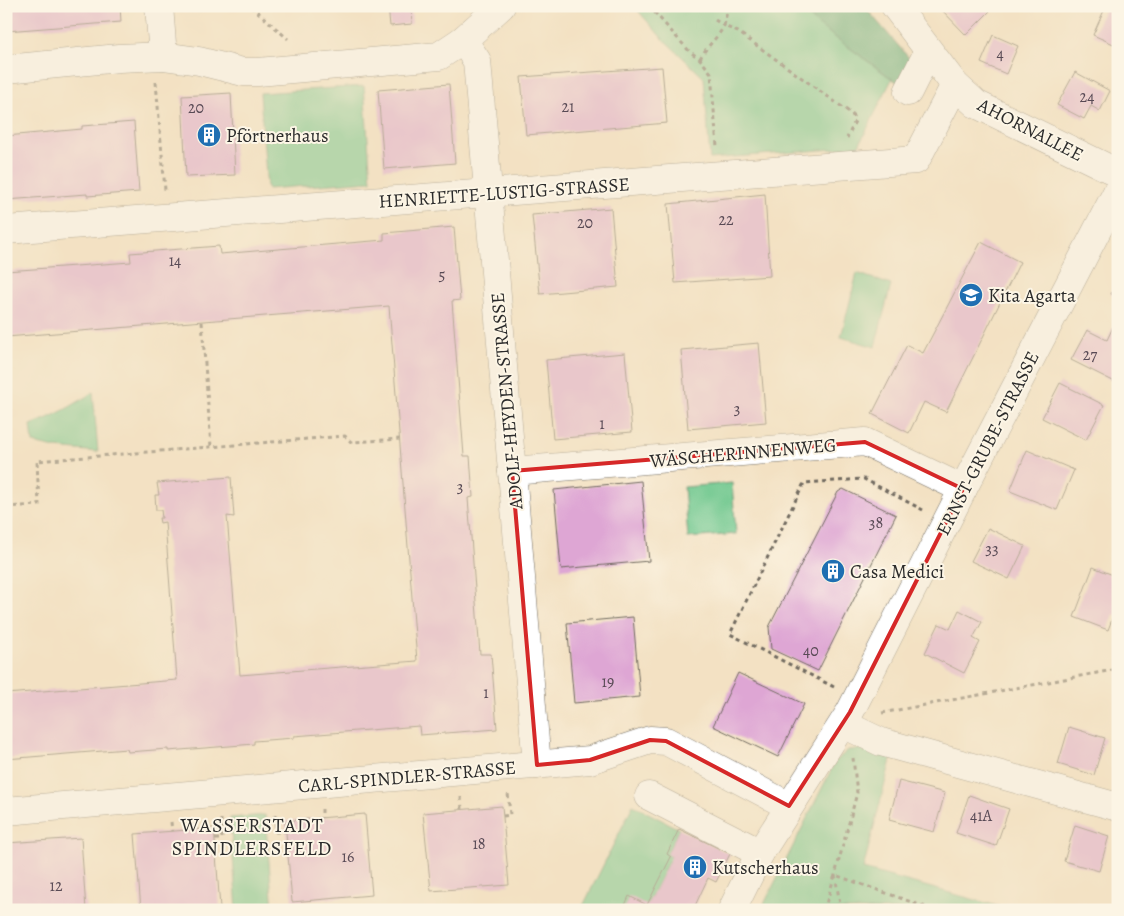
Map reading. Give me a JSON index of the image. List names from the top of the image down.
{
  "streets": {
    "street": [
      "AHORNALLEE",
      "HENRIETTE-LUSTIG-STRASSE",
      "ADOLF-HEYDEN-STRASSE",
      "ERNST-GRUBE-STRASSE",
      "WÄSCHERINNENWEG",
      "CARL-SPINDLER-STRASSE"
    ]
  },
  "crossings": [
    ["AHORNALLEE", "HENRIETTE-LUSTIG-STRASSE"],
    ["HENRIETTE-LUSTIG-STRASSE", "ADOLF-HEYDEN-STRASSE"],
    ["ADOLF-HEYDEN-STRASSE", "WÄSCHERINNENWEG"],
    ["ADOLF-HEYDEN-STRASSE", "CARL-SPINDLER-STRASSE"],
    ["ERNST-GRUBE-STRASSE", "WÄSCHERINNENWEG"],
    ["ERNST-GRUBE-STRASSE", "CARL-SPINDLER-STRASSE"]
  ],
  "districts": ["WASSERSTADT SPINDLERSFELD"],
  "places": {
    "building": ["Pförtnerhaus", "Casa Medici", "Kutscherhaus"],
    "school or university": ["Kita Agarta"]
  },
  "house_numbers": [
    "4",
    "24",
    "21",
    "20",
    "22",
    "20",
    "14",
    "5",
    "27",
    "3",
    "1",
    "3",
    "38",
    "33",
    "40",
    "19",
    "1",
    "41A",
    "18",
    "16",
    "12"
  ]
}
